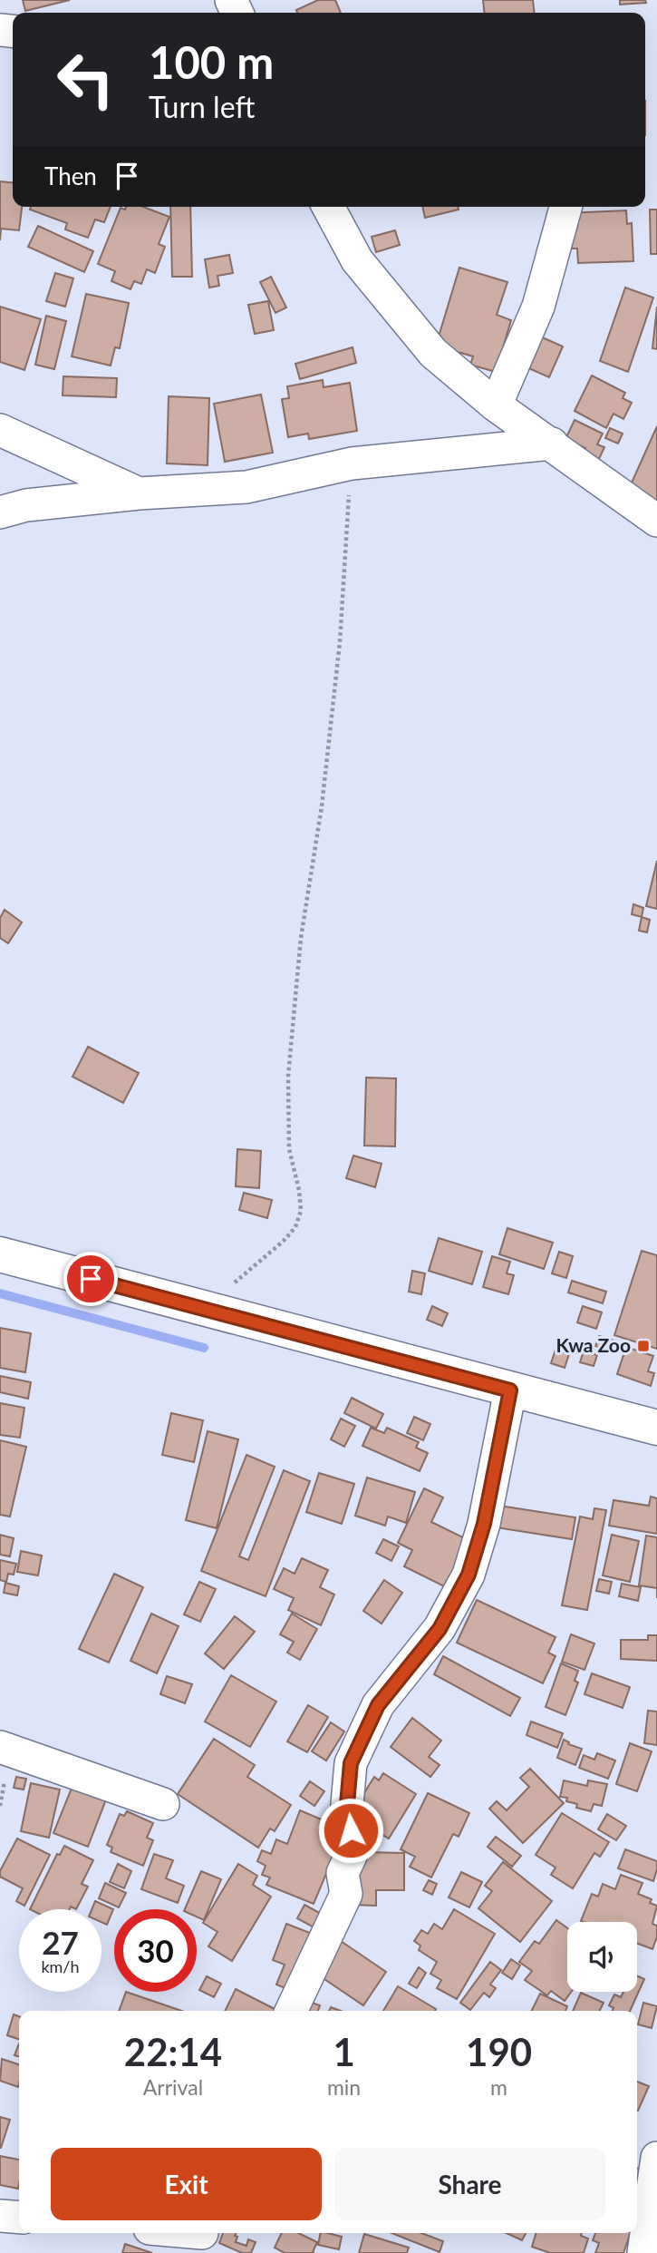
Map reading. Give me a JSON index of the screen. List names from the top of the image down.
{
  "places": {
    "transit": ["Kwa Zoo"]
  },
  "page": {
    "turn": ["100 m", "Turn left"],
    "then": "Then",
    "speed": "27 km/h",
    "limit": "30",
    "eta": [
      "22:14",
      "Arrival",
      "1",
      "min",
      "190",
      "m"
    ],
    "buttons": ["Exit", "Share"]
  }
}
